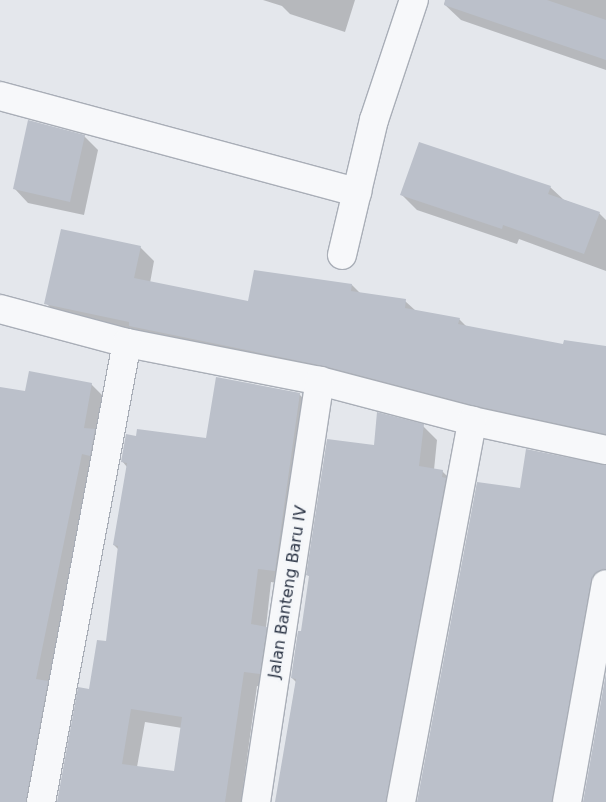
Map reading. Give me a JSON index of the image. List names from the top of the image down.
{
  "streets": {
    "street": ["Jalan Banteng Baru IV"]
  }
}
